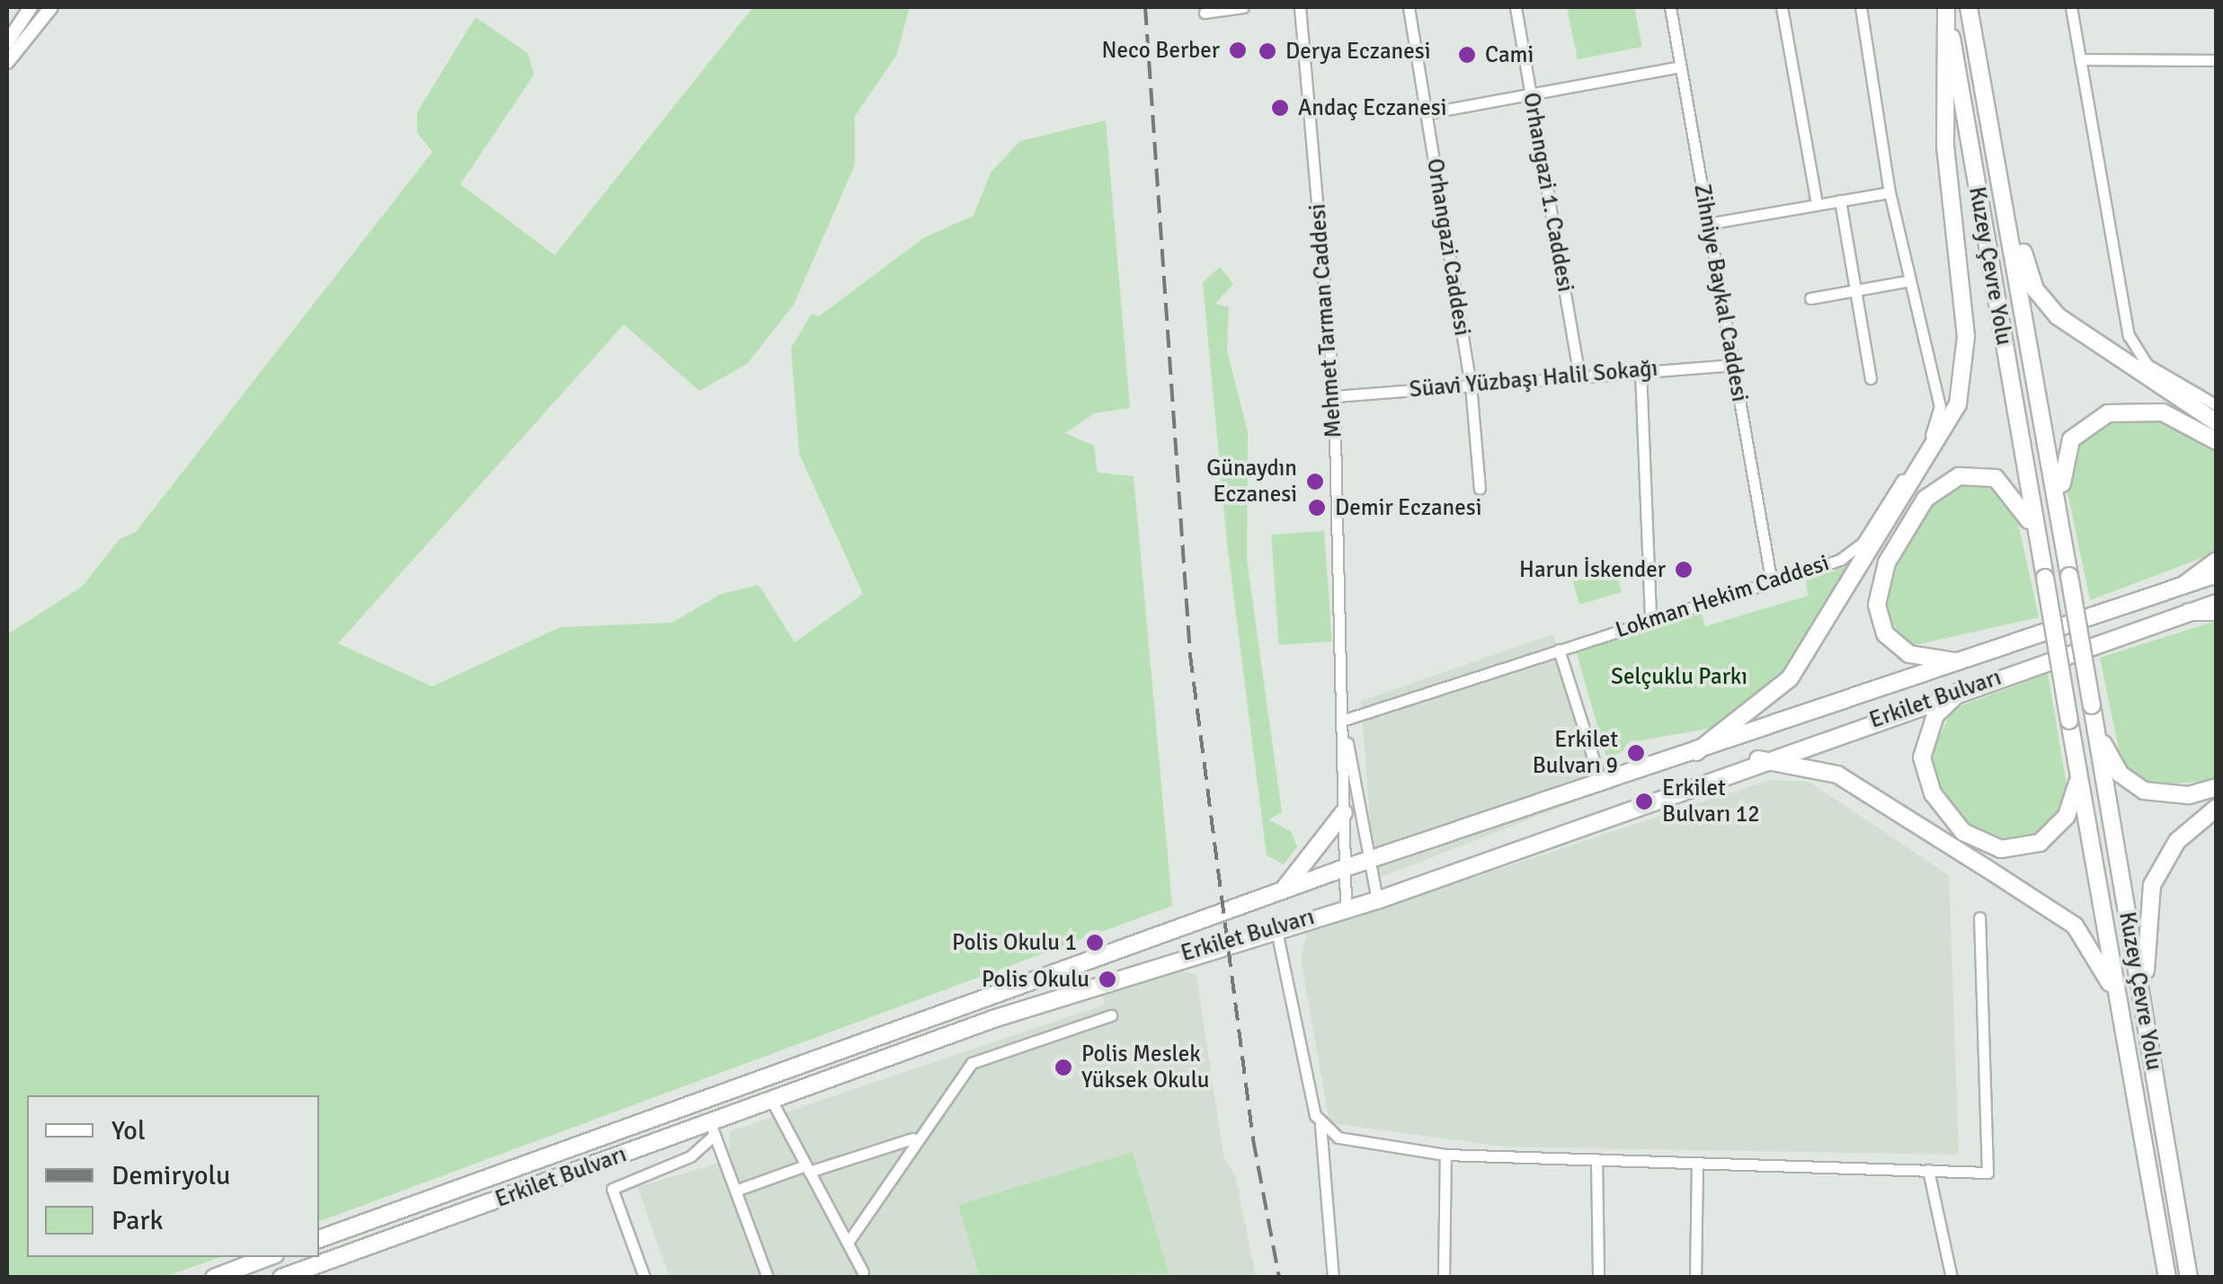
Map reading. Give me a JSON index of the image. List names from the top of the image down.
{
  "streets": {
    "main road": ["Kuzey Çevre Yolu", "Erkilet Bulvarı"],
    "street": [
      "Orhangazi 1. Caddesi",
      "Orhangazi Caddesi",
      "Zihniye Baykal Caddesi",
      "Mehmet Tarman Caddesi",
      "Süavi Yüzbaşı Halil Sokağı",
      "Lokman Hekim Caddesi"
    ]
  },
  "crossings": [
    ["Orhangazi 1. Caddesi", "Süavi Yüzbaşı Halil Sokağı"],
    ["Orhangazi Caddesi", "Süavi Yüzbaşı Halil Sokağı"],
    ["Zihniye Baykal Caddesi", "Süavi Yüzbaşı Halil Sokağı"],
    ["Zihniye Baykal Caddesi", "Lokman Hekim Caddesi"],
    ["Mehmet Tarman Caddesi", "Süavi Yüzbaşı Halil Sokağı"],
    ["Mehmet Tarman Caddesi", "Lokman Hekim Caddesi"],
    ["Mehmet Tarman Caddesi", "Erkilet Bulvarı"]
  ],
  "parks": ["Selçuklu Parkı"],
  "places": [
    "Neco Berber",
    "Derya Eczanesi",
    "Cami",
    "Andaç Eczanesi",
    "Günaydın Eczanesi",
    "Demir Eczanesi",
    "Harun İskender",
    "Erkilet Bulvarı 9",
    "Erkilet Bulvarı 12",
    "Polis Okulu 1",
    "Polis Okulu",
    "Polis Meslek Yüksek Okulu"
  ],
  "legend": ["Yol", "Demiryolu", "Park"]
}
